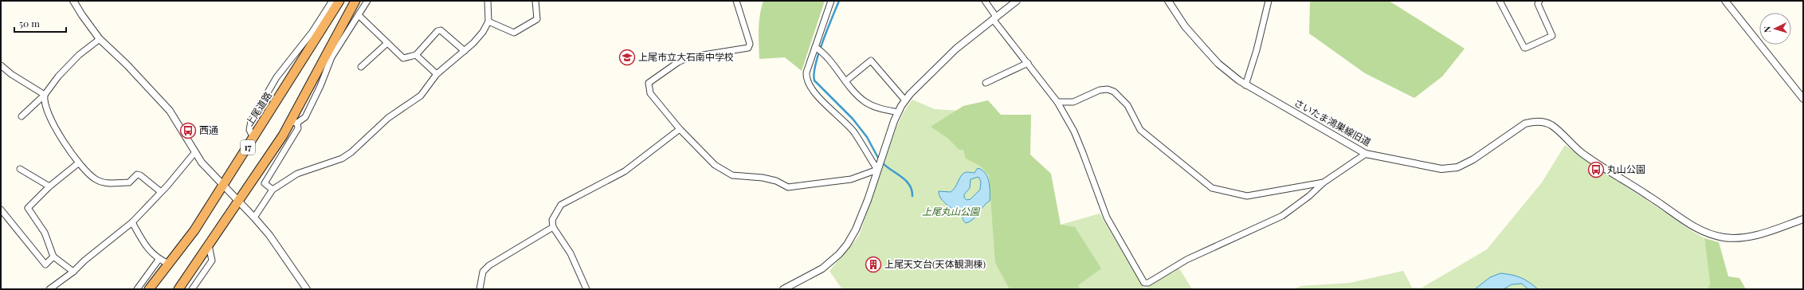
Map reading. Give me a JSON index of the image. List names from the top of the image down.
{
  "streets": {
    "highway": ["上尾道路", "17"],
    "street": ["さいたま鴻巣線旧道"]
  },
  "parks": ["上尾丸山公園"],
  "places": {
    "school or university": ["上尾市立大石南中学校"],
    "bus stop": ["西通", "丸山公園"],
    "building": ["上尾天文台(天体観測棟)"]
  },
  "scale_bar": "50 m",
  "north": "left"
}
